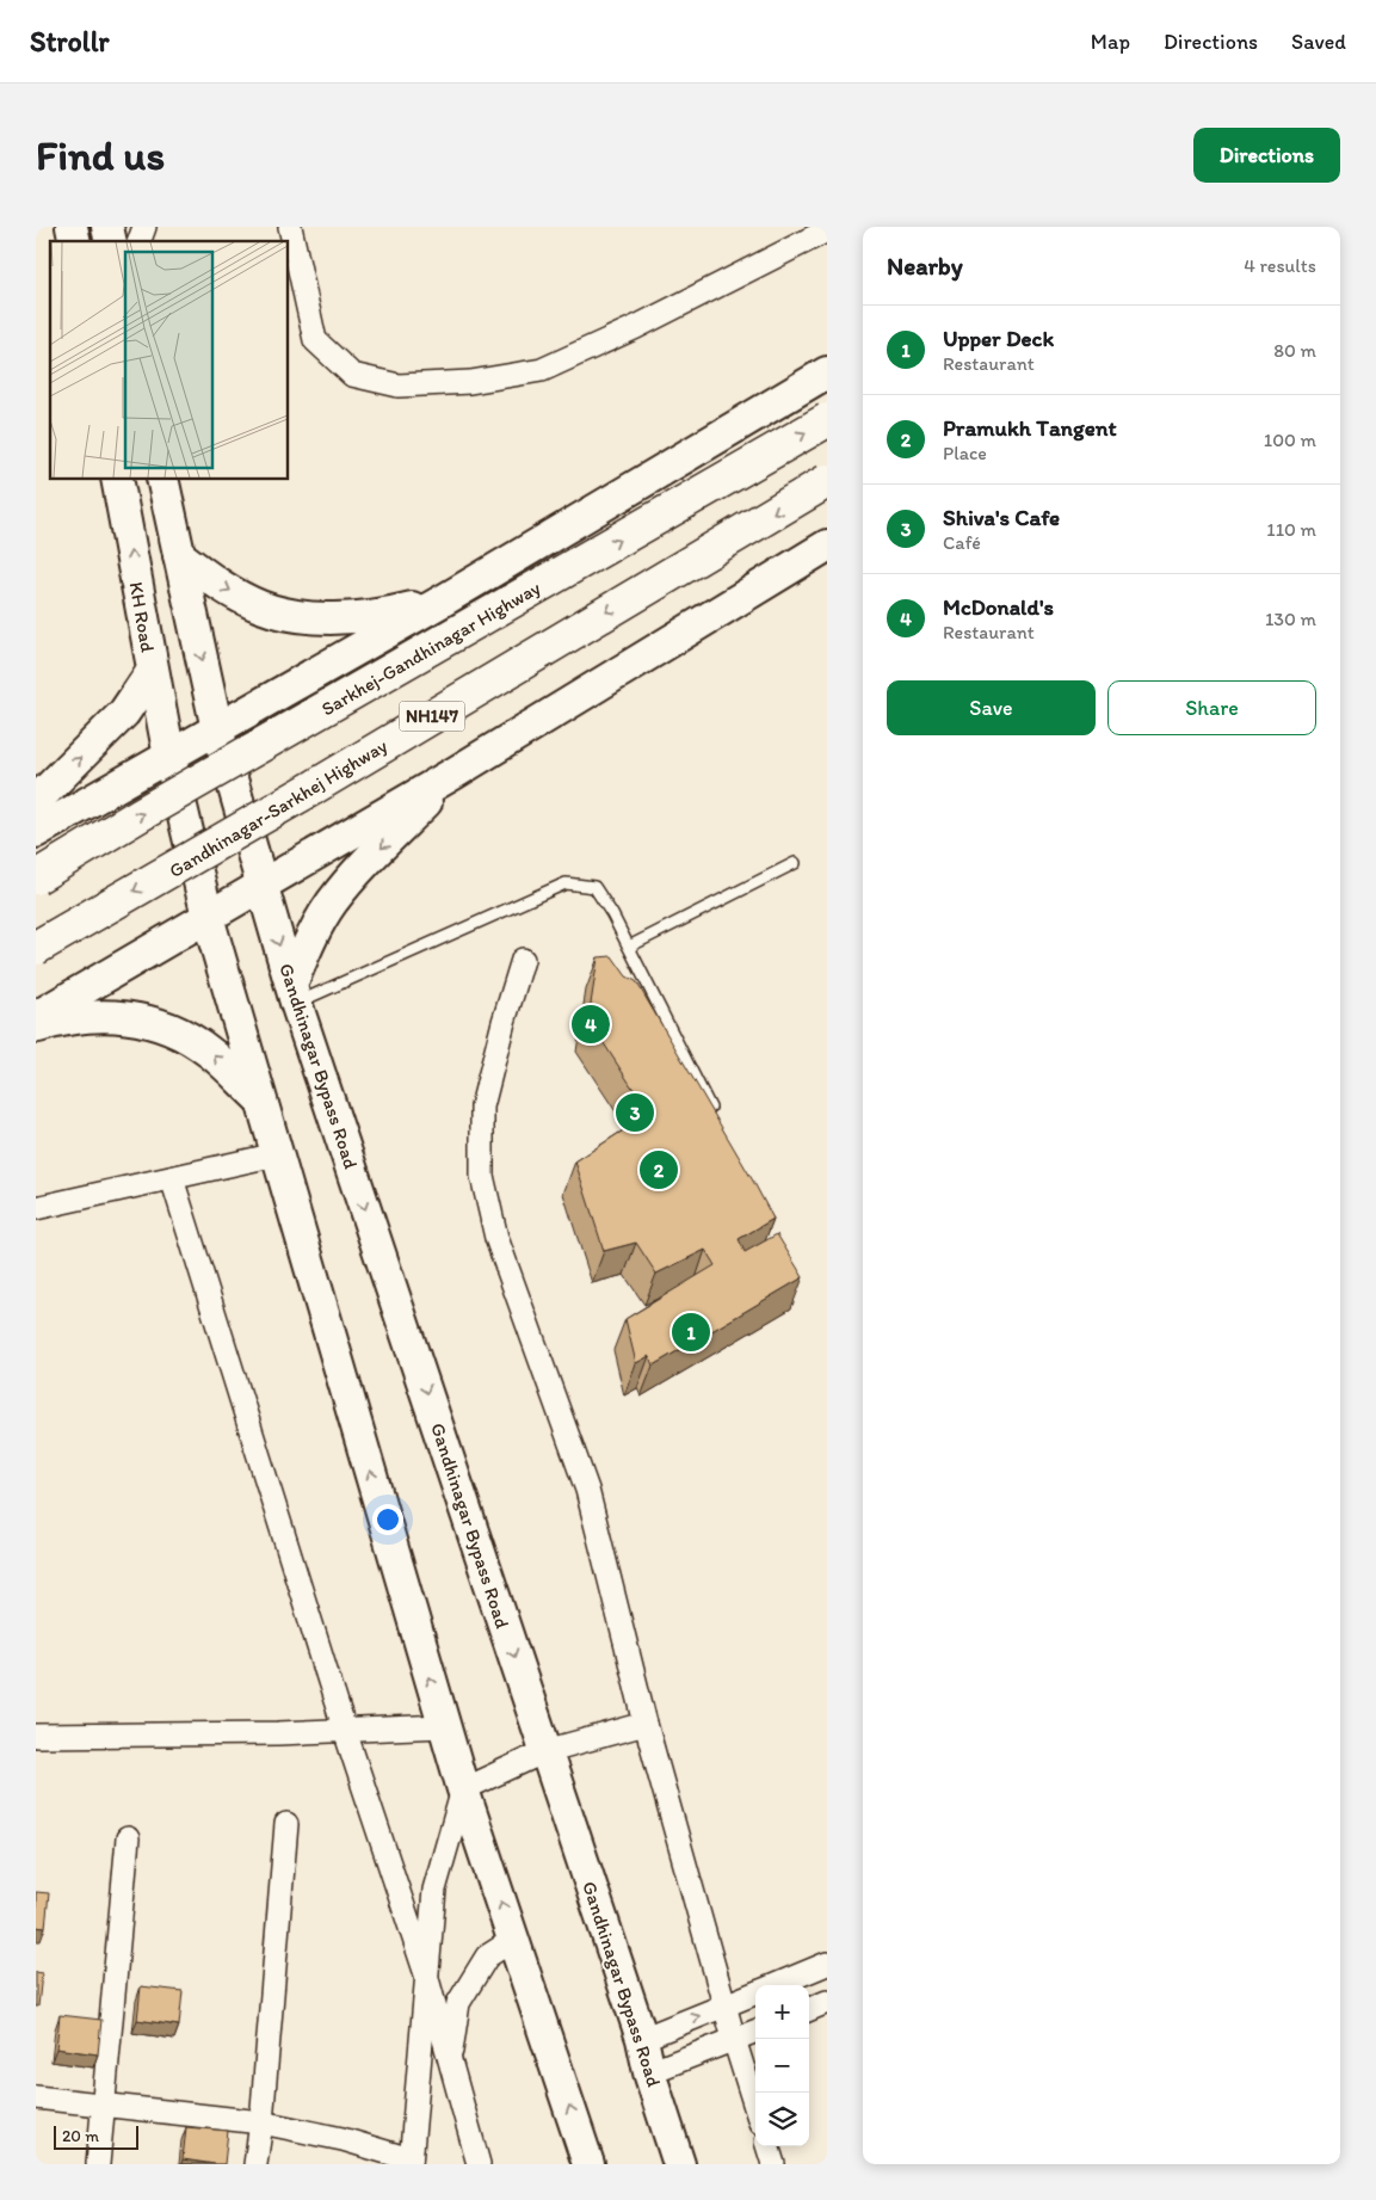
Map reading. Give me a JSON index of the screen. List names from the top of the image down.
{
  "streets": {
    "highway": ["Sarkhej-Gandhinagar Highway", "NH147", "Gandhinagar-Sarkhej Highway"],
    "main road": ["KH Road", "Gandhinagar Bypass Road"]
  },
  "one_way": ["Sarkhej-Gandhinagar Highway", "Gandhinagar-Sarkhej Highway"],
  "scale_bar": "20 m",
  "page": {
    "header": "Strollr",
    "nav": ["Map", "Directions", "Saved"],
    "buttons": [
      "Directions",
      ["Save", "Share"]
    ],
    "title": "Find us",
    "heading": ["Nearby", "4 results"],
    "list": [
      {
        "mark": "1",
        "name": "Upper Deck",
        "note": "Restaurant",
        "value": "80 m"
      },
      {
        "mark": "2",
        "name": "Pramukh Tangent",
        "note": "Place",
        "value": "100 m"
      },
      {
        "mark": "3",
        "name": "Shiva's Cafe",
        "note": "Café",
        "value": "110 m"
      },
      {
        "mark": "4",
        "name": "McDonald's",
        "note": "Restaurant",
        "value": "130 m"
      }
    ],
    "pins": [
      "4",
      "3",
      "2",
      "1"
    ],
    "map_buttons": ["+", "−"],
    "scale": "20 m"
  }
}
